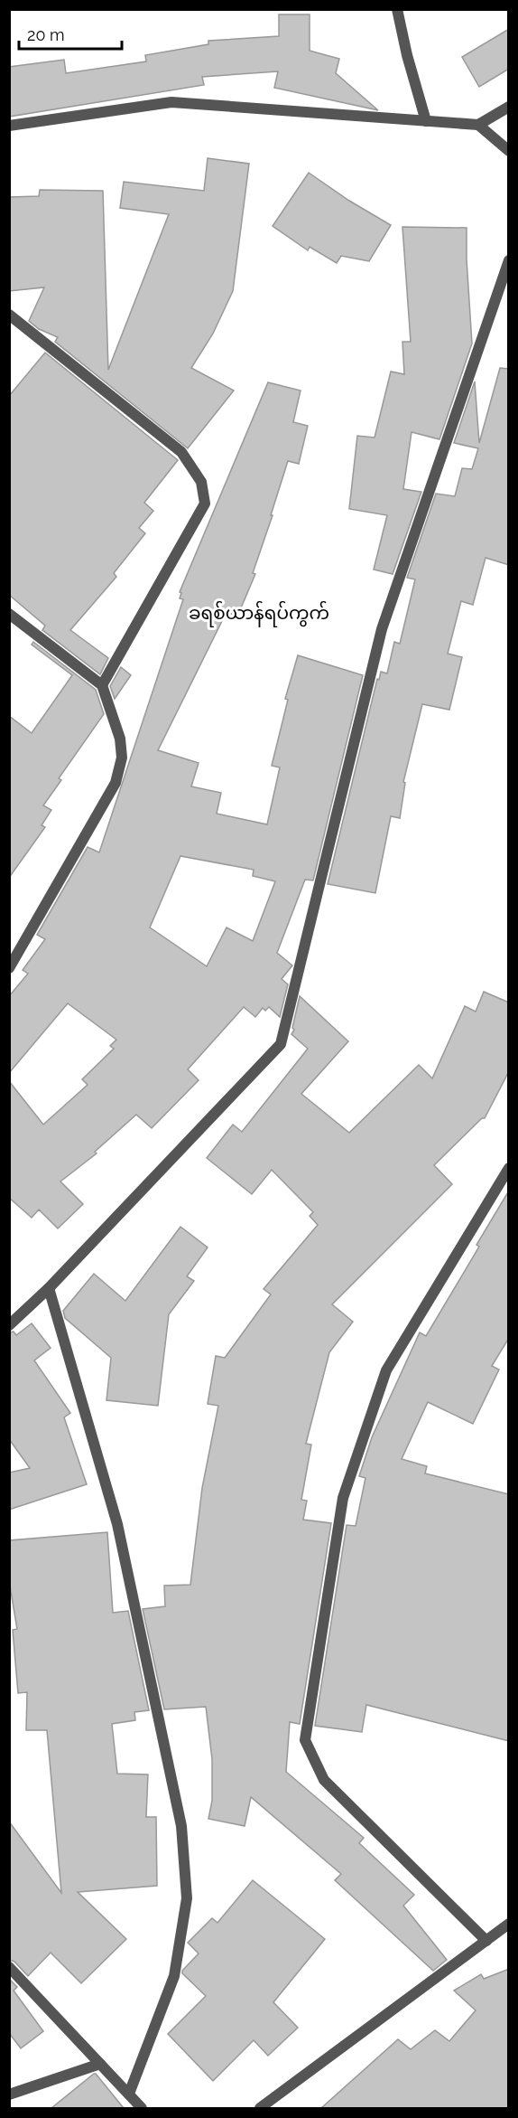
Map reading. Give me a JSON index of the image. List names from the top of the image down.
{
  "districts": ["ခရစ်ယာန်ရပ်ကွက်"],
  "scale_bar": "20 m"
}
